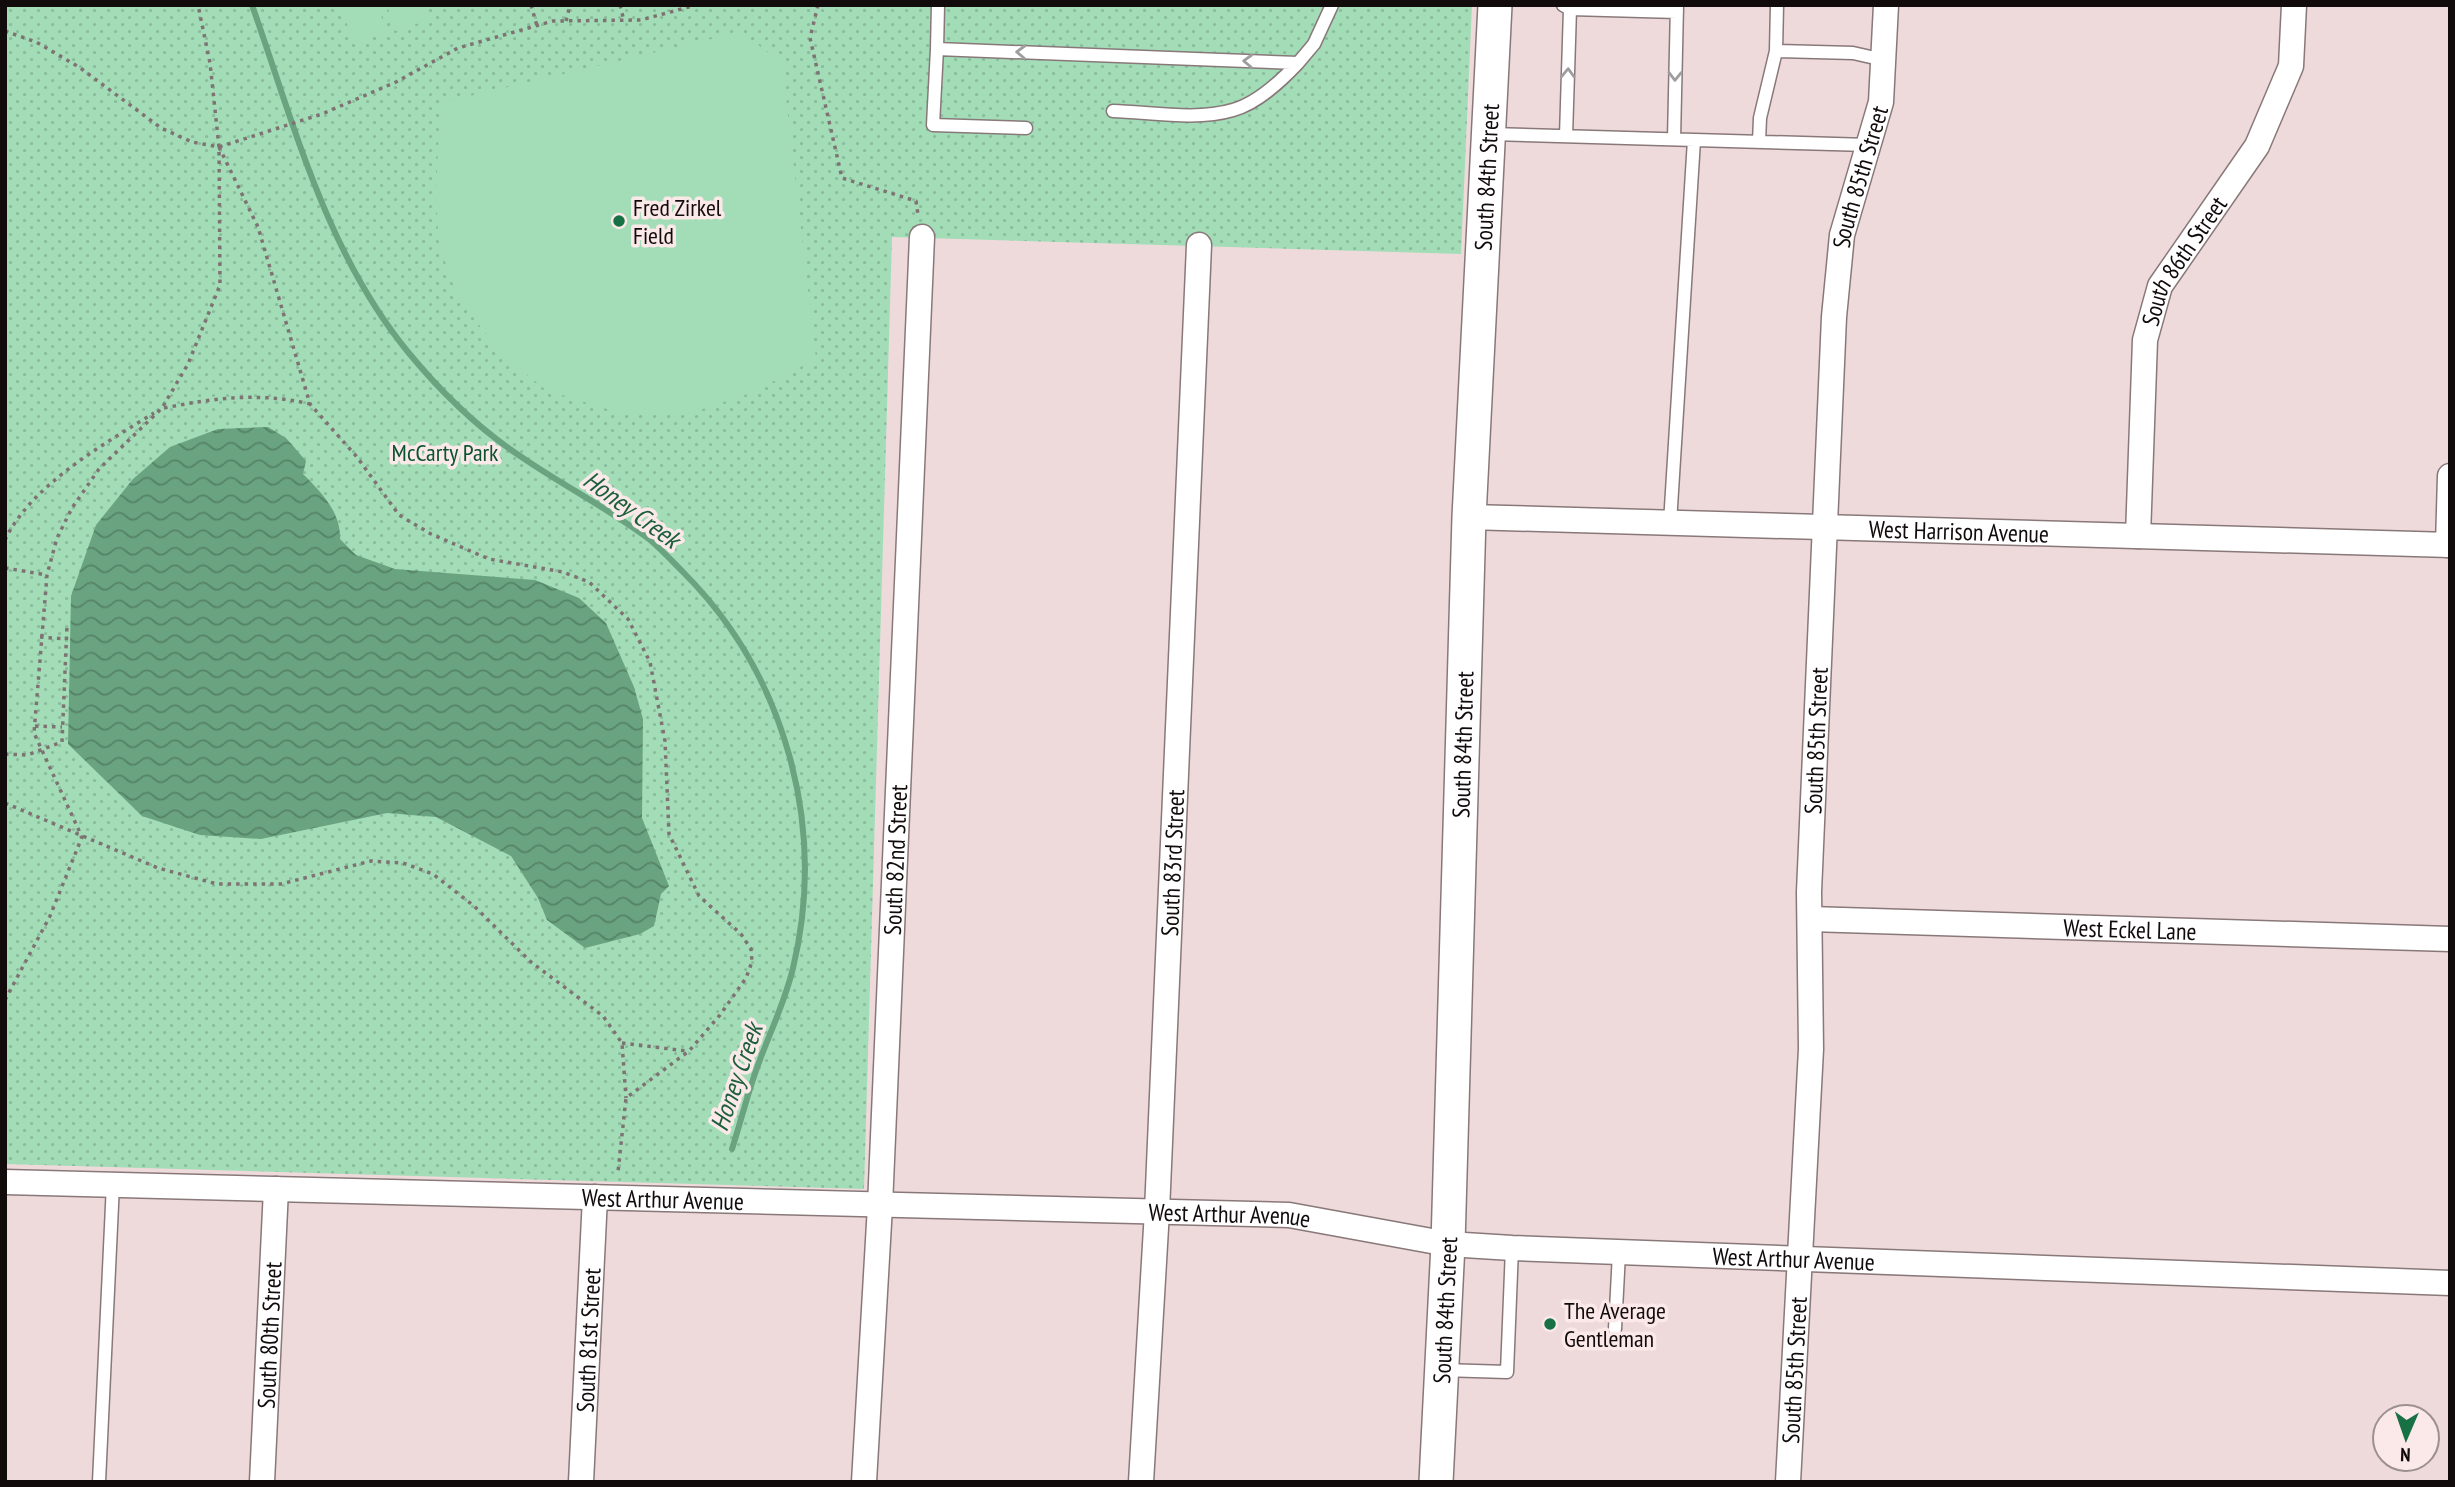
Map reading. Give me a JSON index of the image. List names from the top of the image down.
{
  "streets": {
    "street": [
      "South 84th Street",
      "South 85th Street",
      "South 86th Street",
      "West Harrison Avenue",
      "South 82nd Street",
      "South 83rd Street",
      "West Eckel Lane",
      "West Arthur Avenue",
      "South 80th Street",
      "South 81st Street"
    ]
  },
  "crossings": [
    ["South 84th Street", "West Harrison Avenue"],
    ["South 84th Street", "West Arthur Avenue"],
    ["South 85th Street", "West Harrison Avenue"],
    ["South 85th Street", "West Eckel Lane"],
    ["South 85th Street", "West Arthur Avenue"],
    ["South 86th Street", "West Harrison Avenue"],
    ["South 82nd Street", "West Arthur Avenue"],
    ["South 83rd Street", "West Arthur Avenue"],
    ["West Arthur Avenue", "South 80th Street"],
    ["West Arthur Avenue", "South 81st Street"]
  ],
  "water": ["Honey Creek"],
  "parks": ["McCarty Park"],
  "places": ["Fred Zirkel Field", "The Average Gentleman"],
  "north": "bottom"
}
